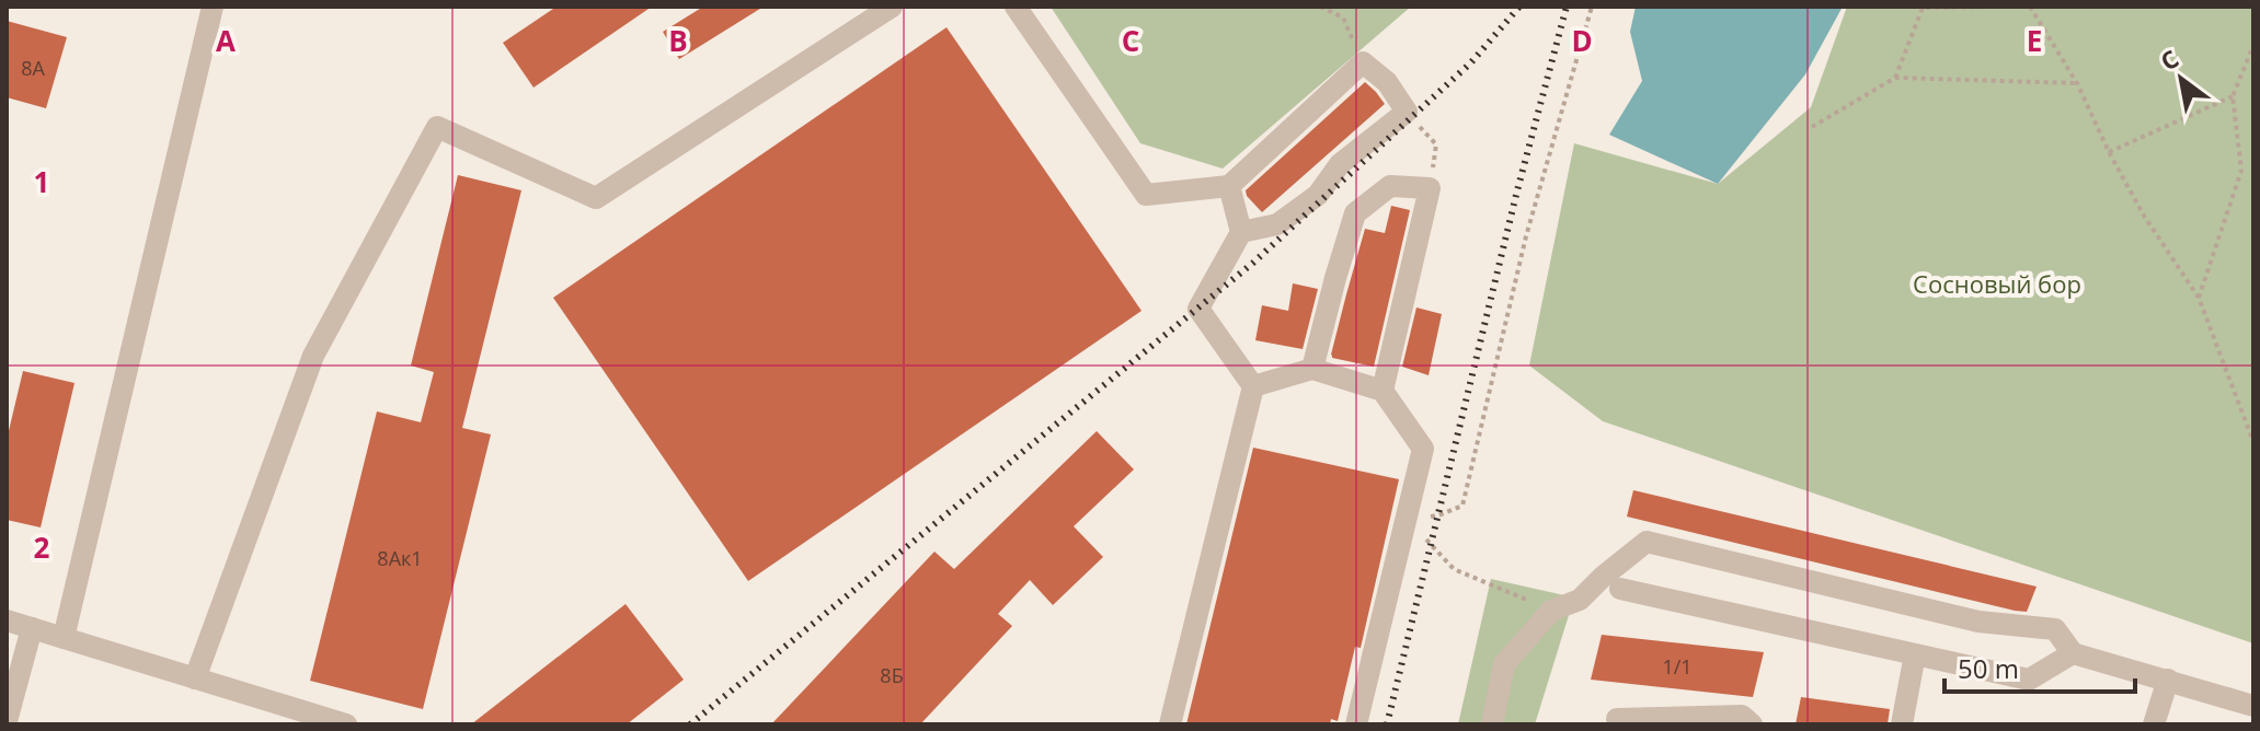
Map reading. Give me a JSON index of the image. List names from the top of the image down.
{
  "parks": ["Сосновый бор"],
  "house_numbers": [
    "8А",
    "8Ак1",
    "1/1",
    "8Б"
  ],
  "scale_bar": "50 m",
  "north": "top left",
  "grid": {
    "columns": [
      "A",
      "B",
      "C",
      "D",
      "E"
    ],
    "rows": ["1", "2"]
  }
}
